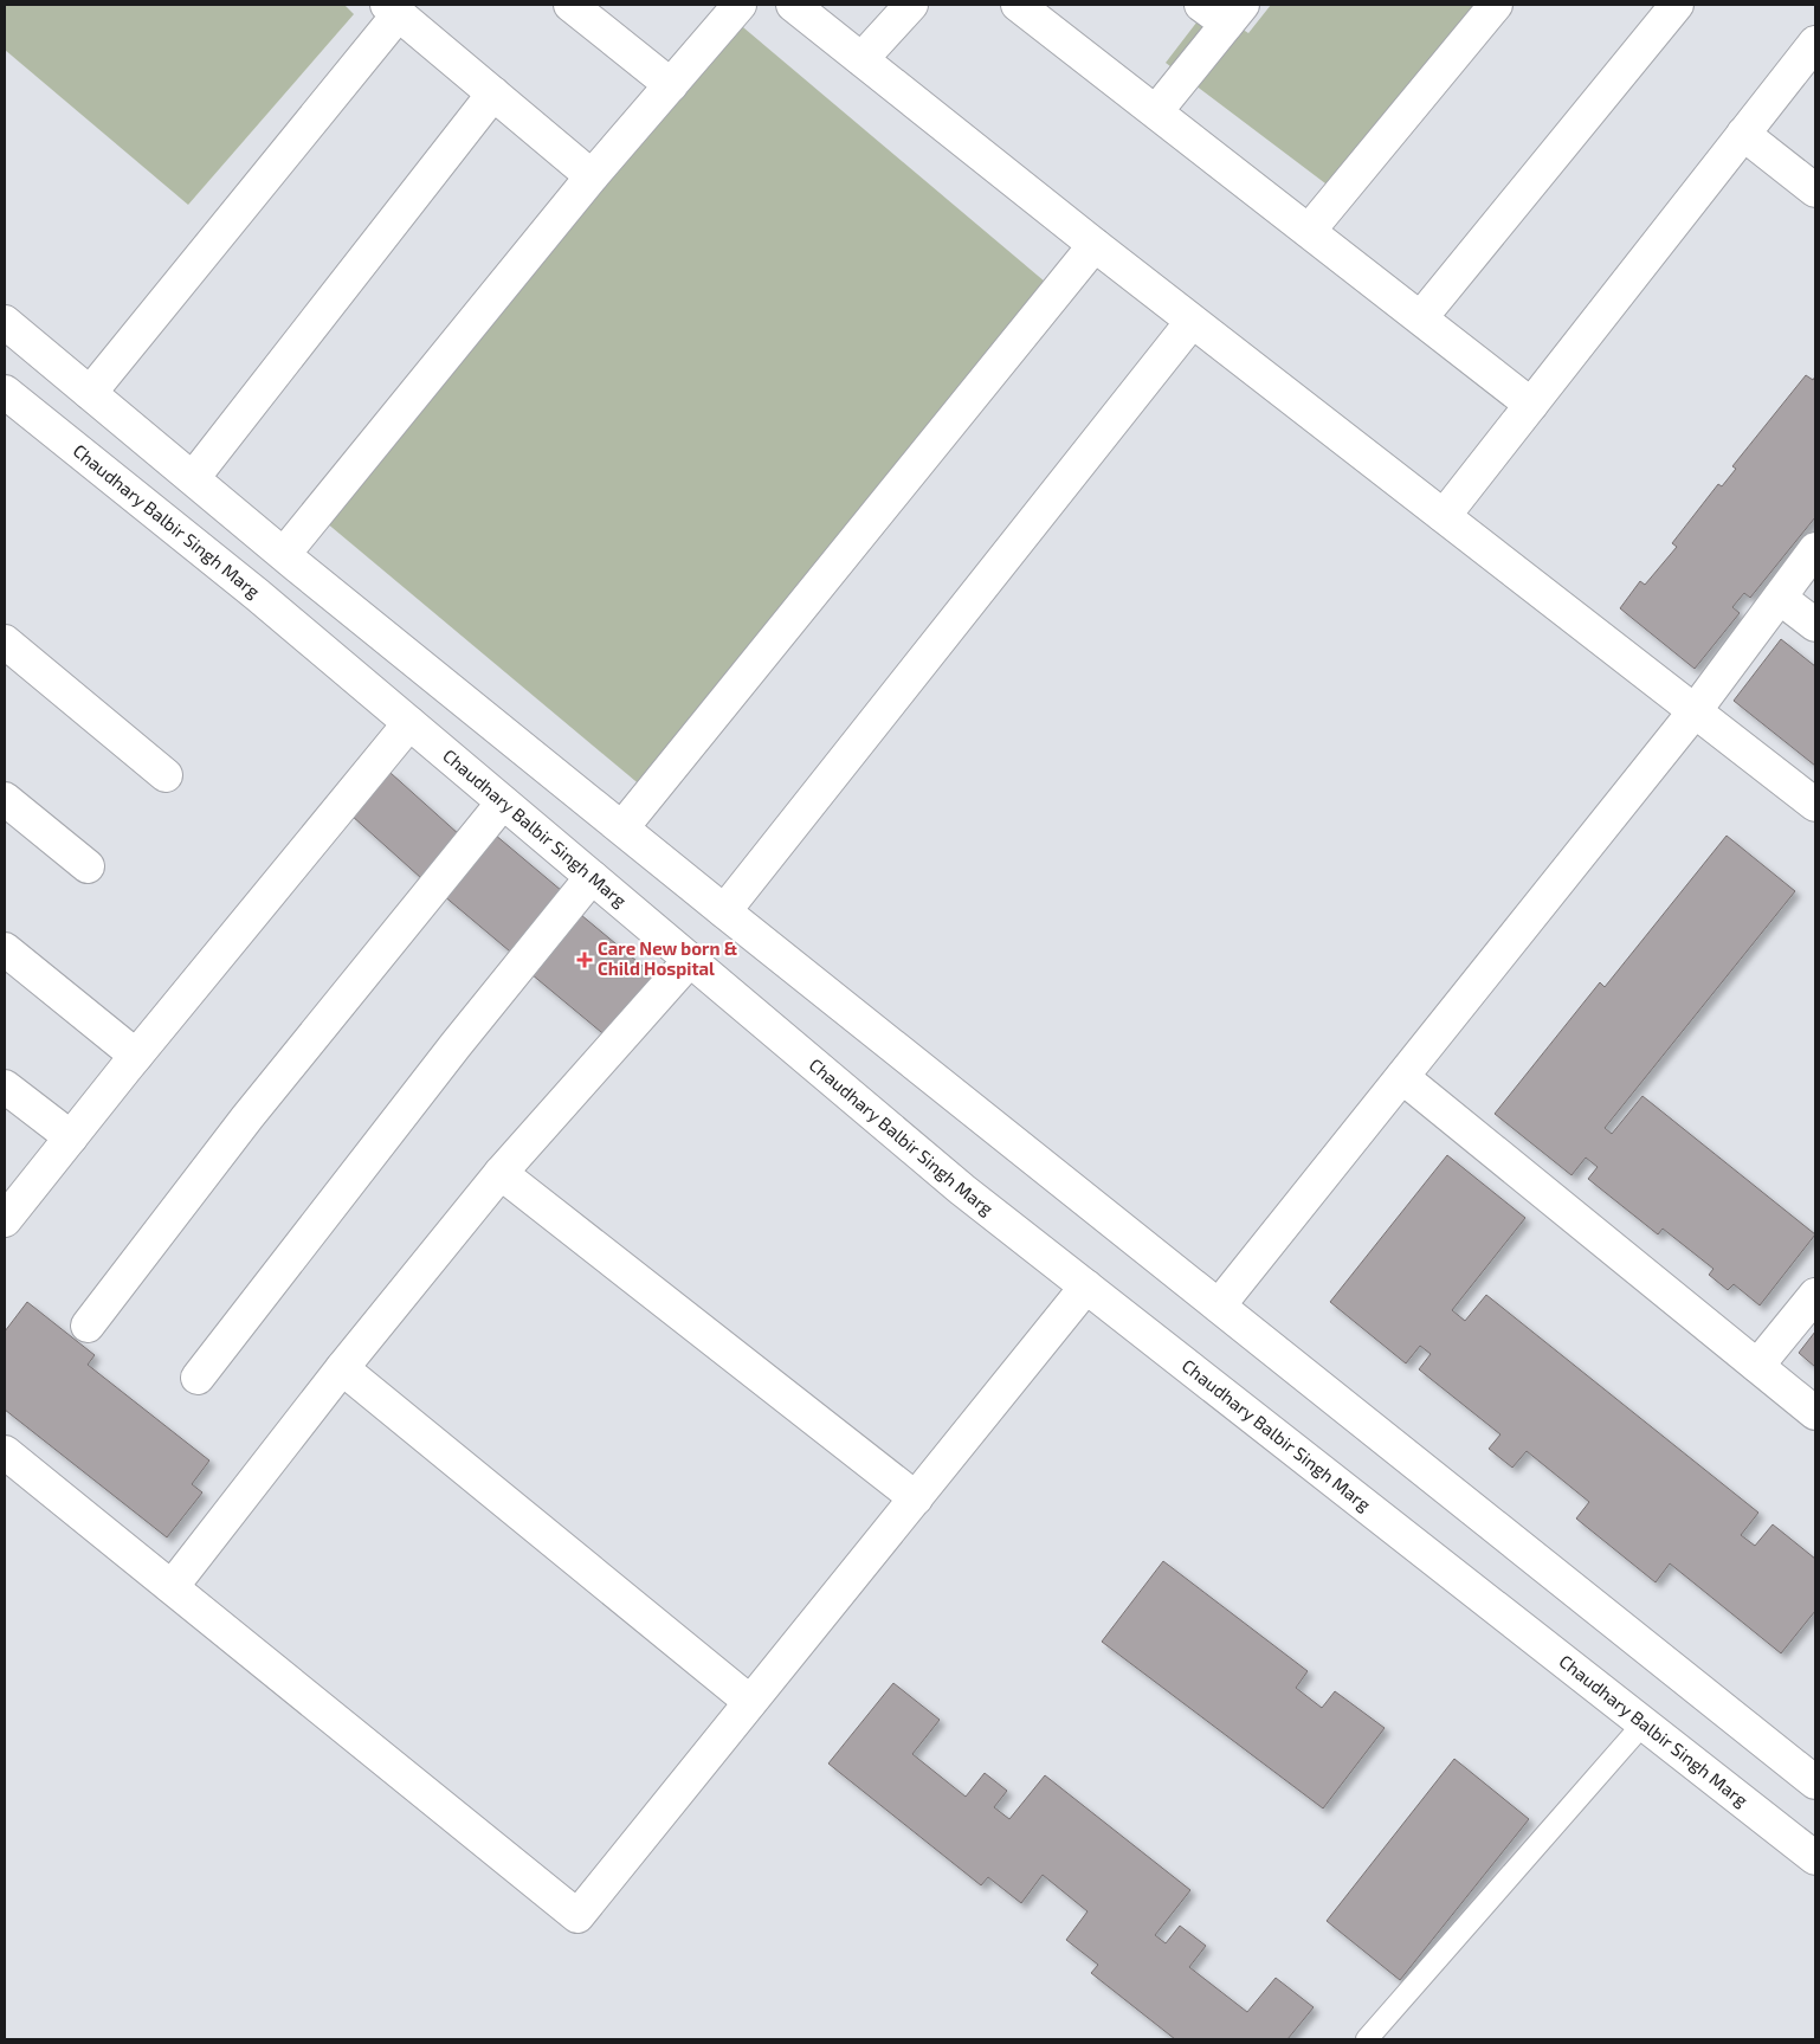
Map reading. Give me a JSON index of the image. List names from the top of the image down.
{
  "streets": {
    "street": ["Chaudhary Balbir Singh Marg"]
  },
  "places": {
    "health": ["Care New born & Child Hospital"]
  }
}
